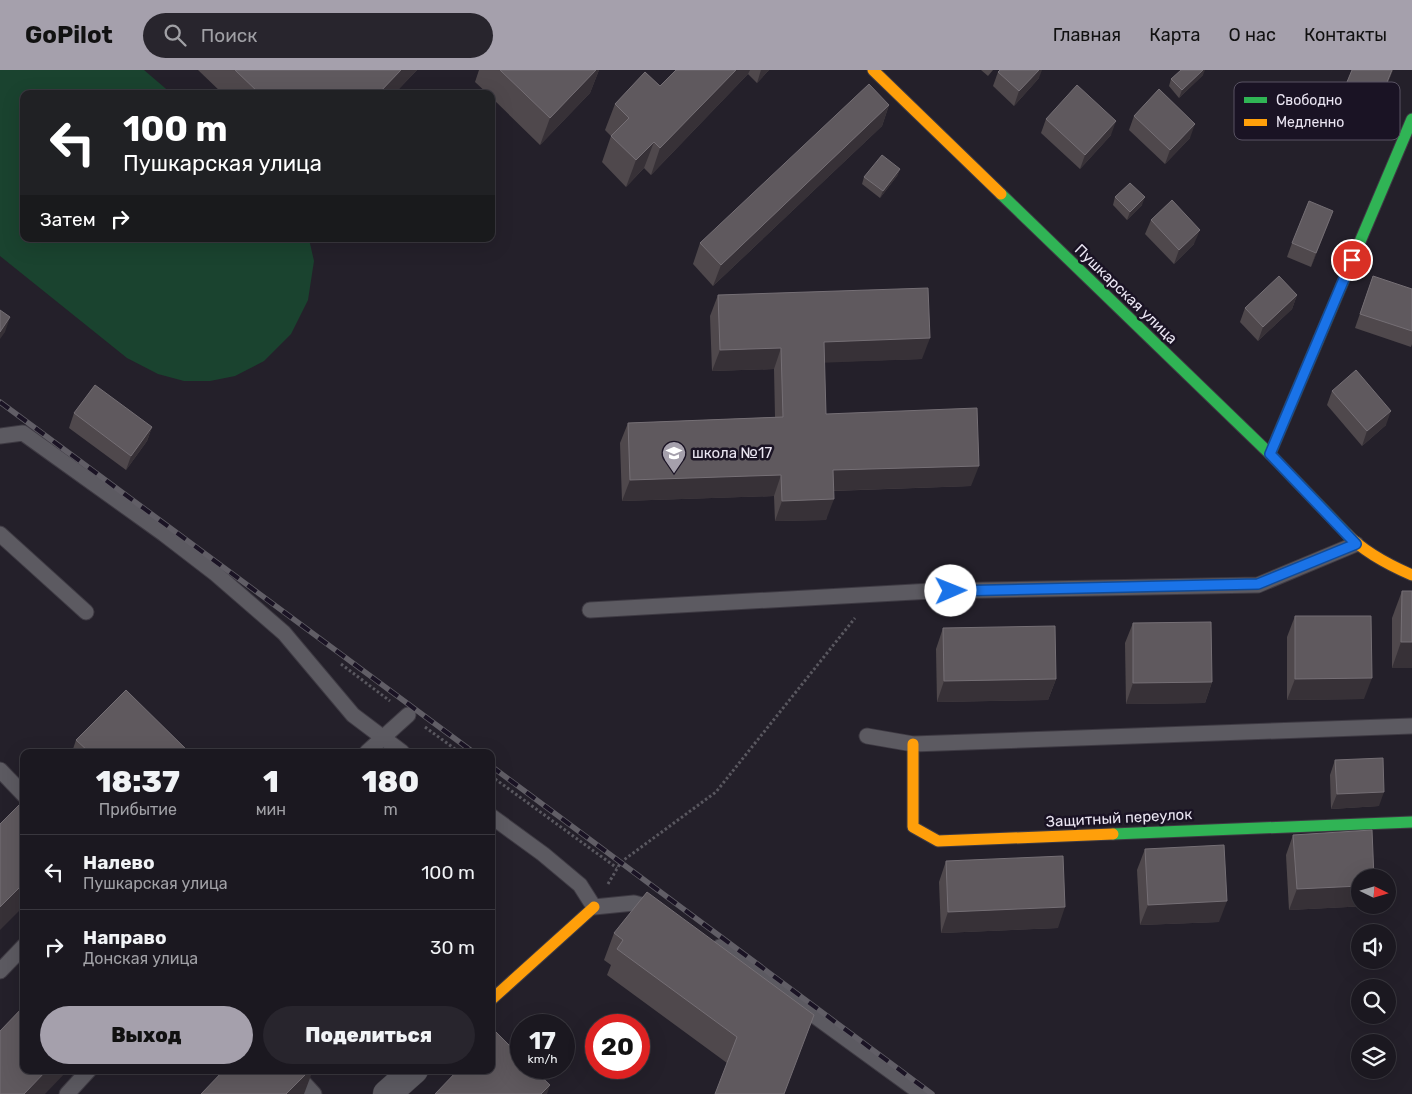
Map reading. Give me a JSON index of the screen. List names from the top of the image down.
{
  "streets": {
    "street": ["Пушкарская улица", "Защитный переулок"]
  },
  "places": {
    "school or university": ["школа №17"]
  },
  "legend": ["Свободно", "Медленно"],
  "north": "right",
  "page": {
    "header": "GoPilot",
    "search": "Поиск",
    "nav": [
      "Главная",
      "Карта",
      "О нас",
      "Контакты"
    ],
    "turn": ["100 m", "Пушкарская улица"],
    "then": "Затем",
    "eta": [
      "18:37",
      "Прибытие",
      "1",
      "мин",
      "180",
      "m"
    ],
    "list": [
      {
        "name": "Налево",
        "note": "Пушкарская улица",
        "value": "100 m"
      },
      {
        "name": "Направо",
        "note": "Донская улица",
        "value": "30 m"
      }
    ],
    "buttons": ["Выход", "Поделиться"],
    "speed": "17 km/h",
    "limit": "20"
  }
}
